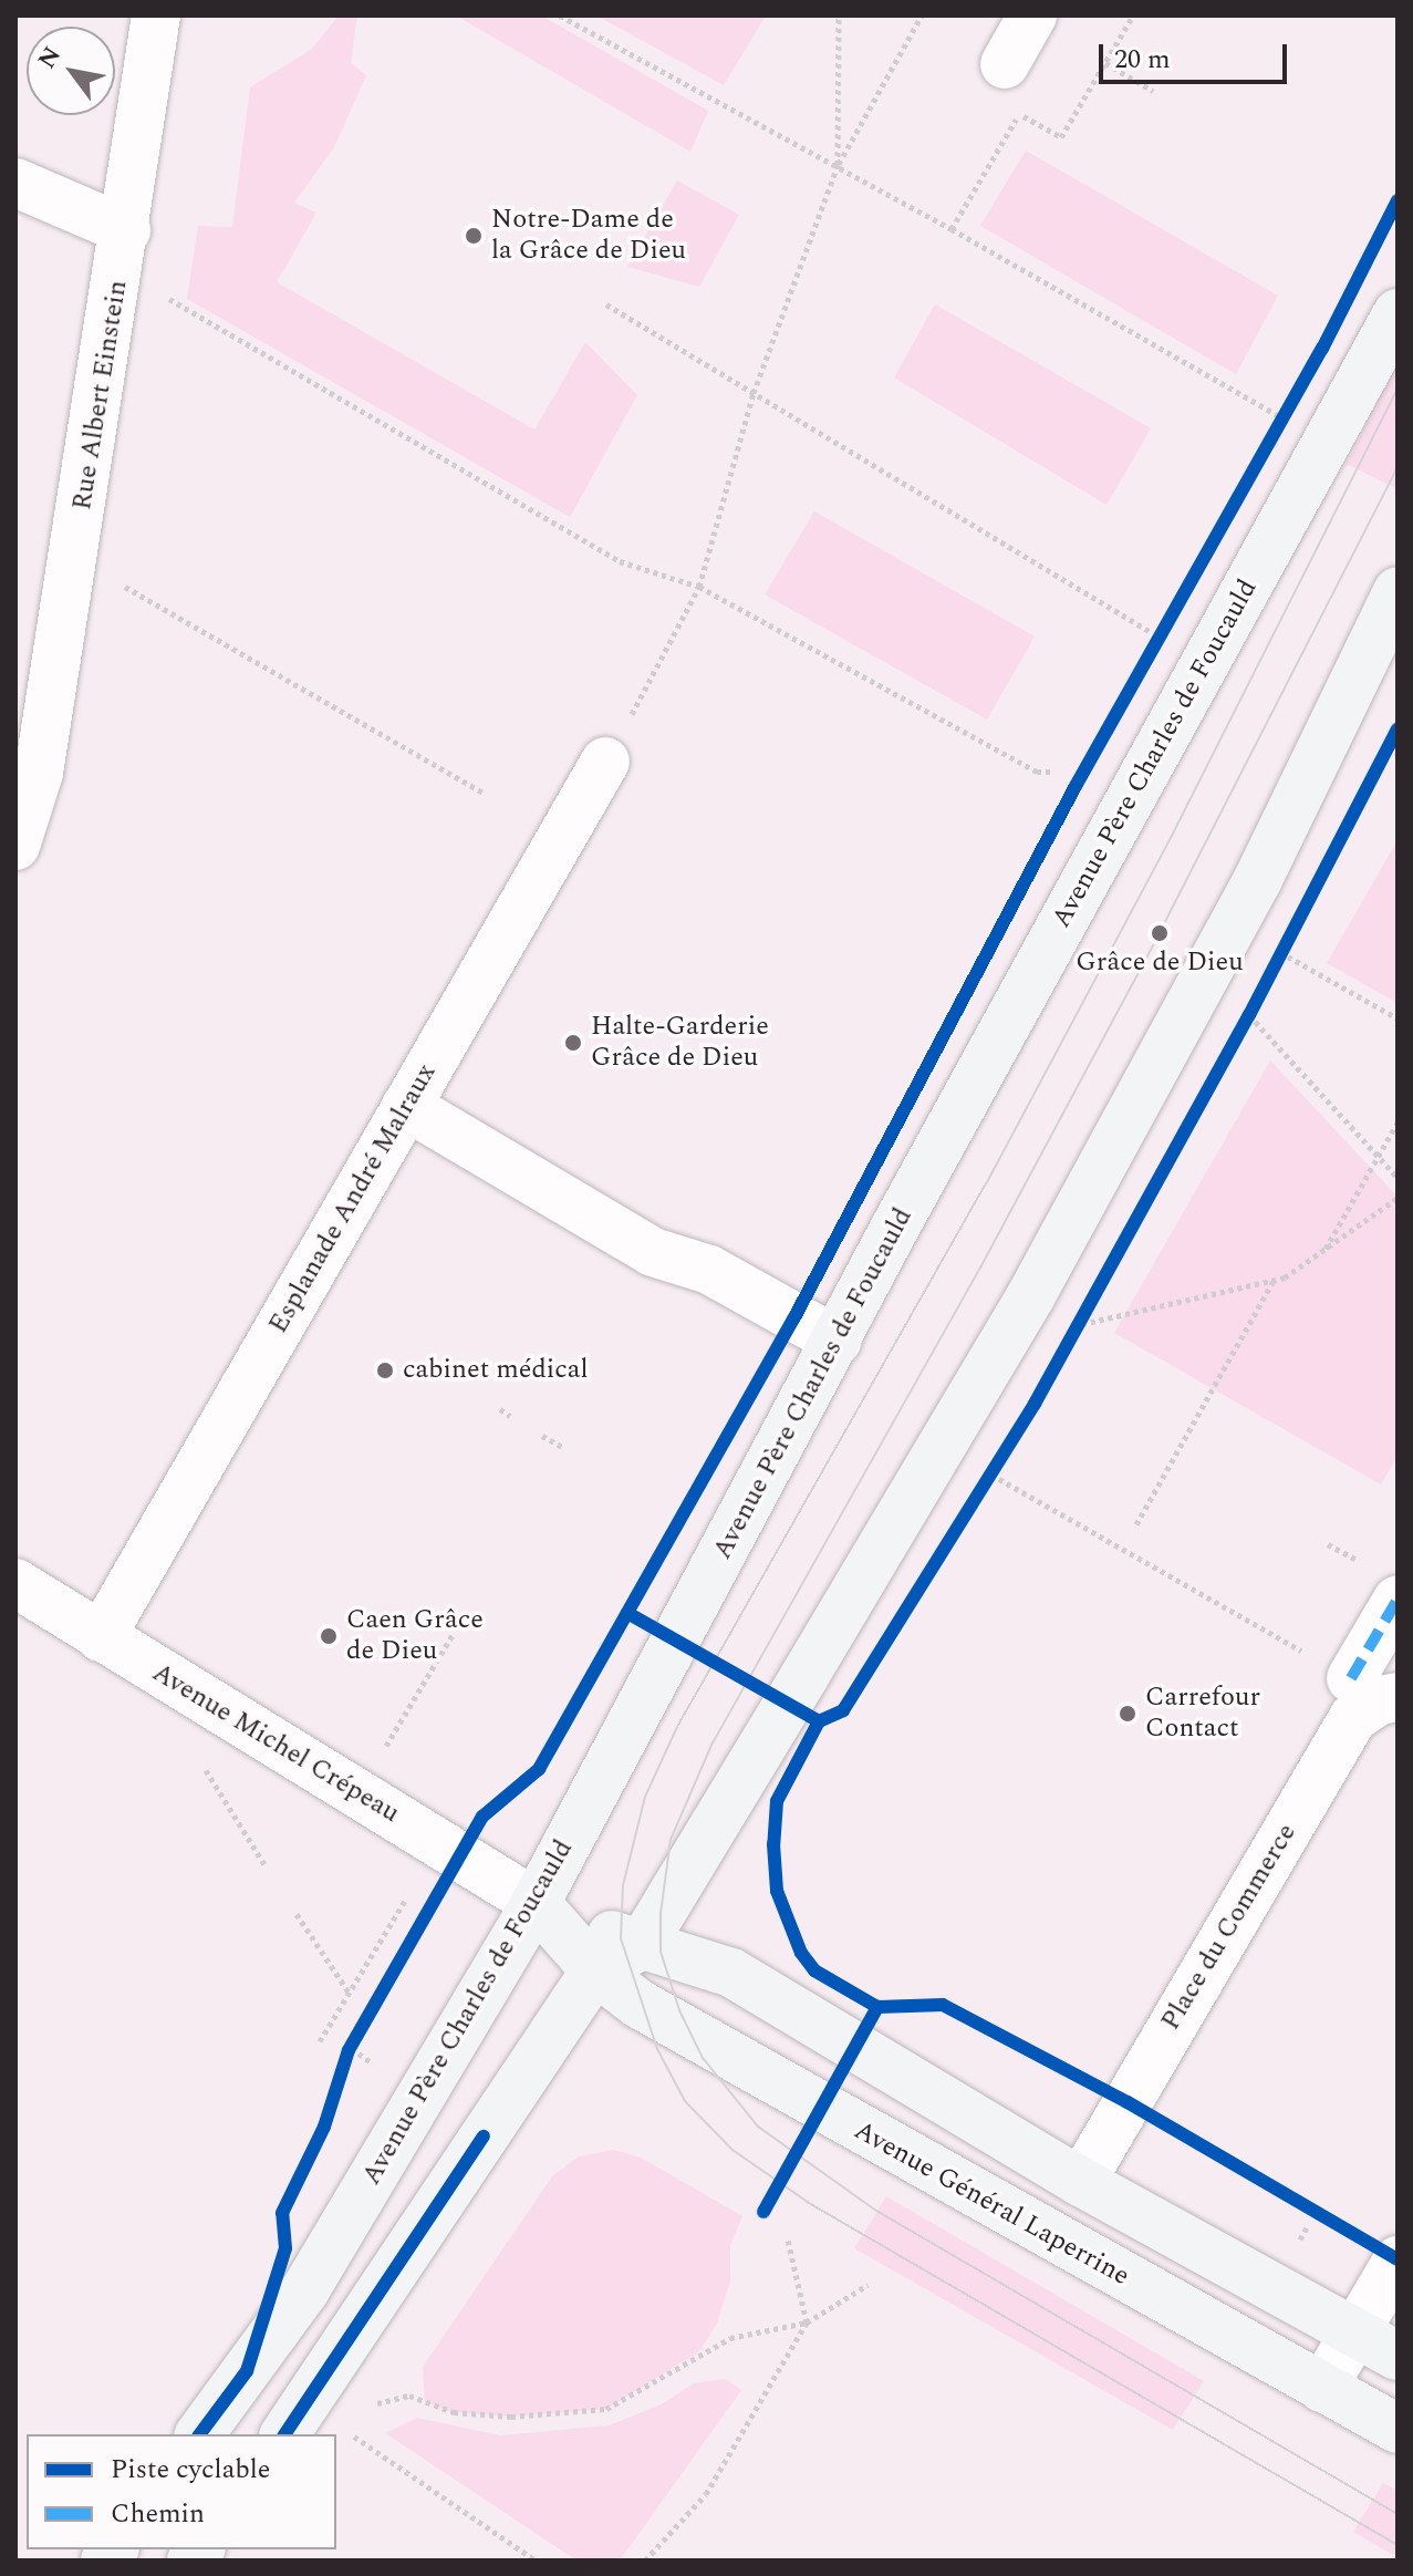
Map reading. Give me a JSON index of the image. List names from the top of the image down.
{
  "streets": {
    "main road": ["Avenue Père Charles de Foucauld", "Avenue Général Laperrine"],
    "street": [
      "Rue Albert Einstein",
      "Esplanade André Malraux",
      "Avenue Michel Crépeau",
      "Place du Commerce"
    ]
  },
  "crossings": [
    ["Avenue Père Charles de Foucauld", "Avenue Michel Crépeau"],
    ["Avenue Père Charles de Foucauld", "Avenue Général Laperrine"],
    ["Esplanade André Malraux", "Avenue Michel Crépeau"],
    ["Avenue Michel Crépeau", "Avenue Général Laperrine"]
  ],
  "places": [
    "Notre-Dame de la Grâce de Dieu",
    "Grâce de Dieu",
    "Halte-Garderie Grâce de Dieu",
    "cabinet médical",
    "Caen Grâce de Dieu",
    "Carrefour Contact"
  ],
  "legend": ["Piste cyclable", "Chemin"],
  "scale_bar": "20 m",
  "north": "top left"
}
